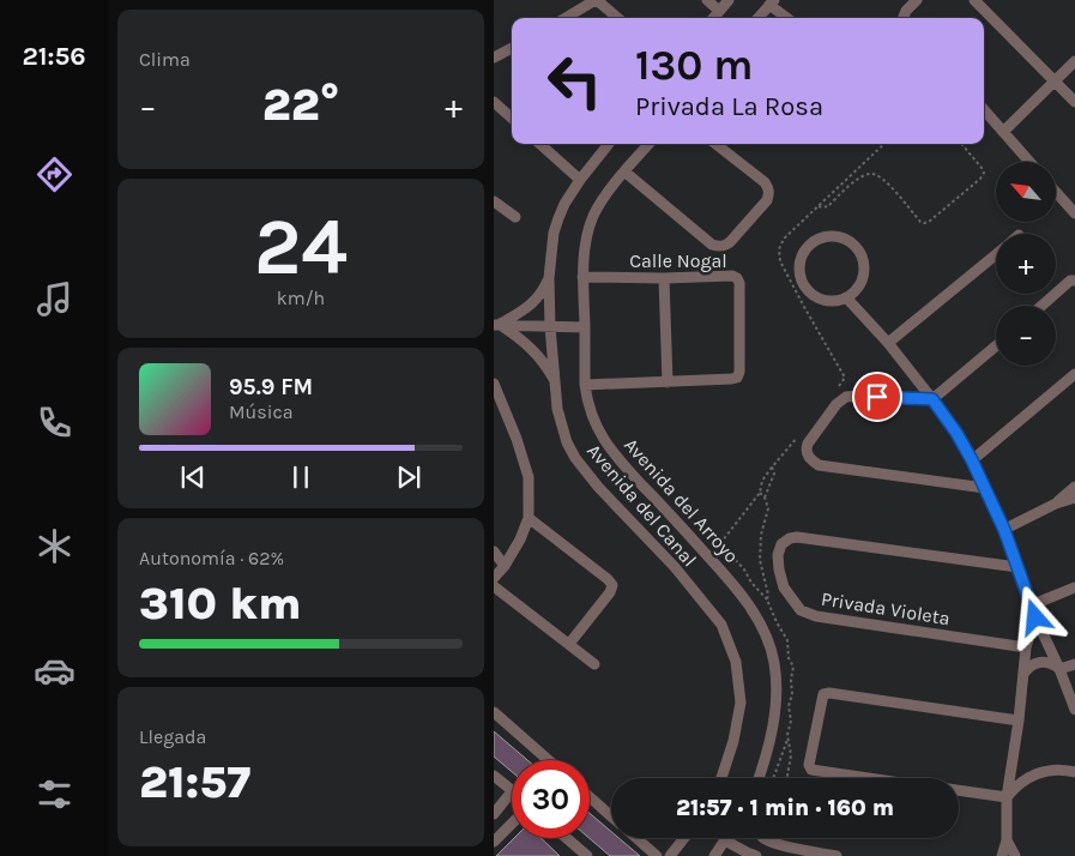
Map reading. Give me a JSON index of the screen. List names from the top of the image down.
{
  "streets": {
    "street": [
      "Calle Nogal",
      "Avenida del Arroyo",
      "Avenida del Canal",
      "Privada Violeta"
    ]
  },
  "crossings": [
    ["Calle Nogal", "Avenida del Arroyo"]
  ],
  "north": "top left",
  "page": {
    "tabs": "21:56",
    "tile": [
      "Clima",
      ["24", "km/h"],
      ["Autonomía · 62%", "310 km"],
      ["Llegada", "21:57"]
    ],
    "turn": ["130 m", "Privada La Rosa"],
    "heat": ["−", "22°", "+"],
    "map_buttons": ["+", "−"],
    "song": ["95.9 FM", "Música"],
    "limit": "30",
    "trip": "21:57 · 1 min · 160 m"
  }
}
